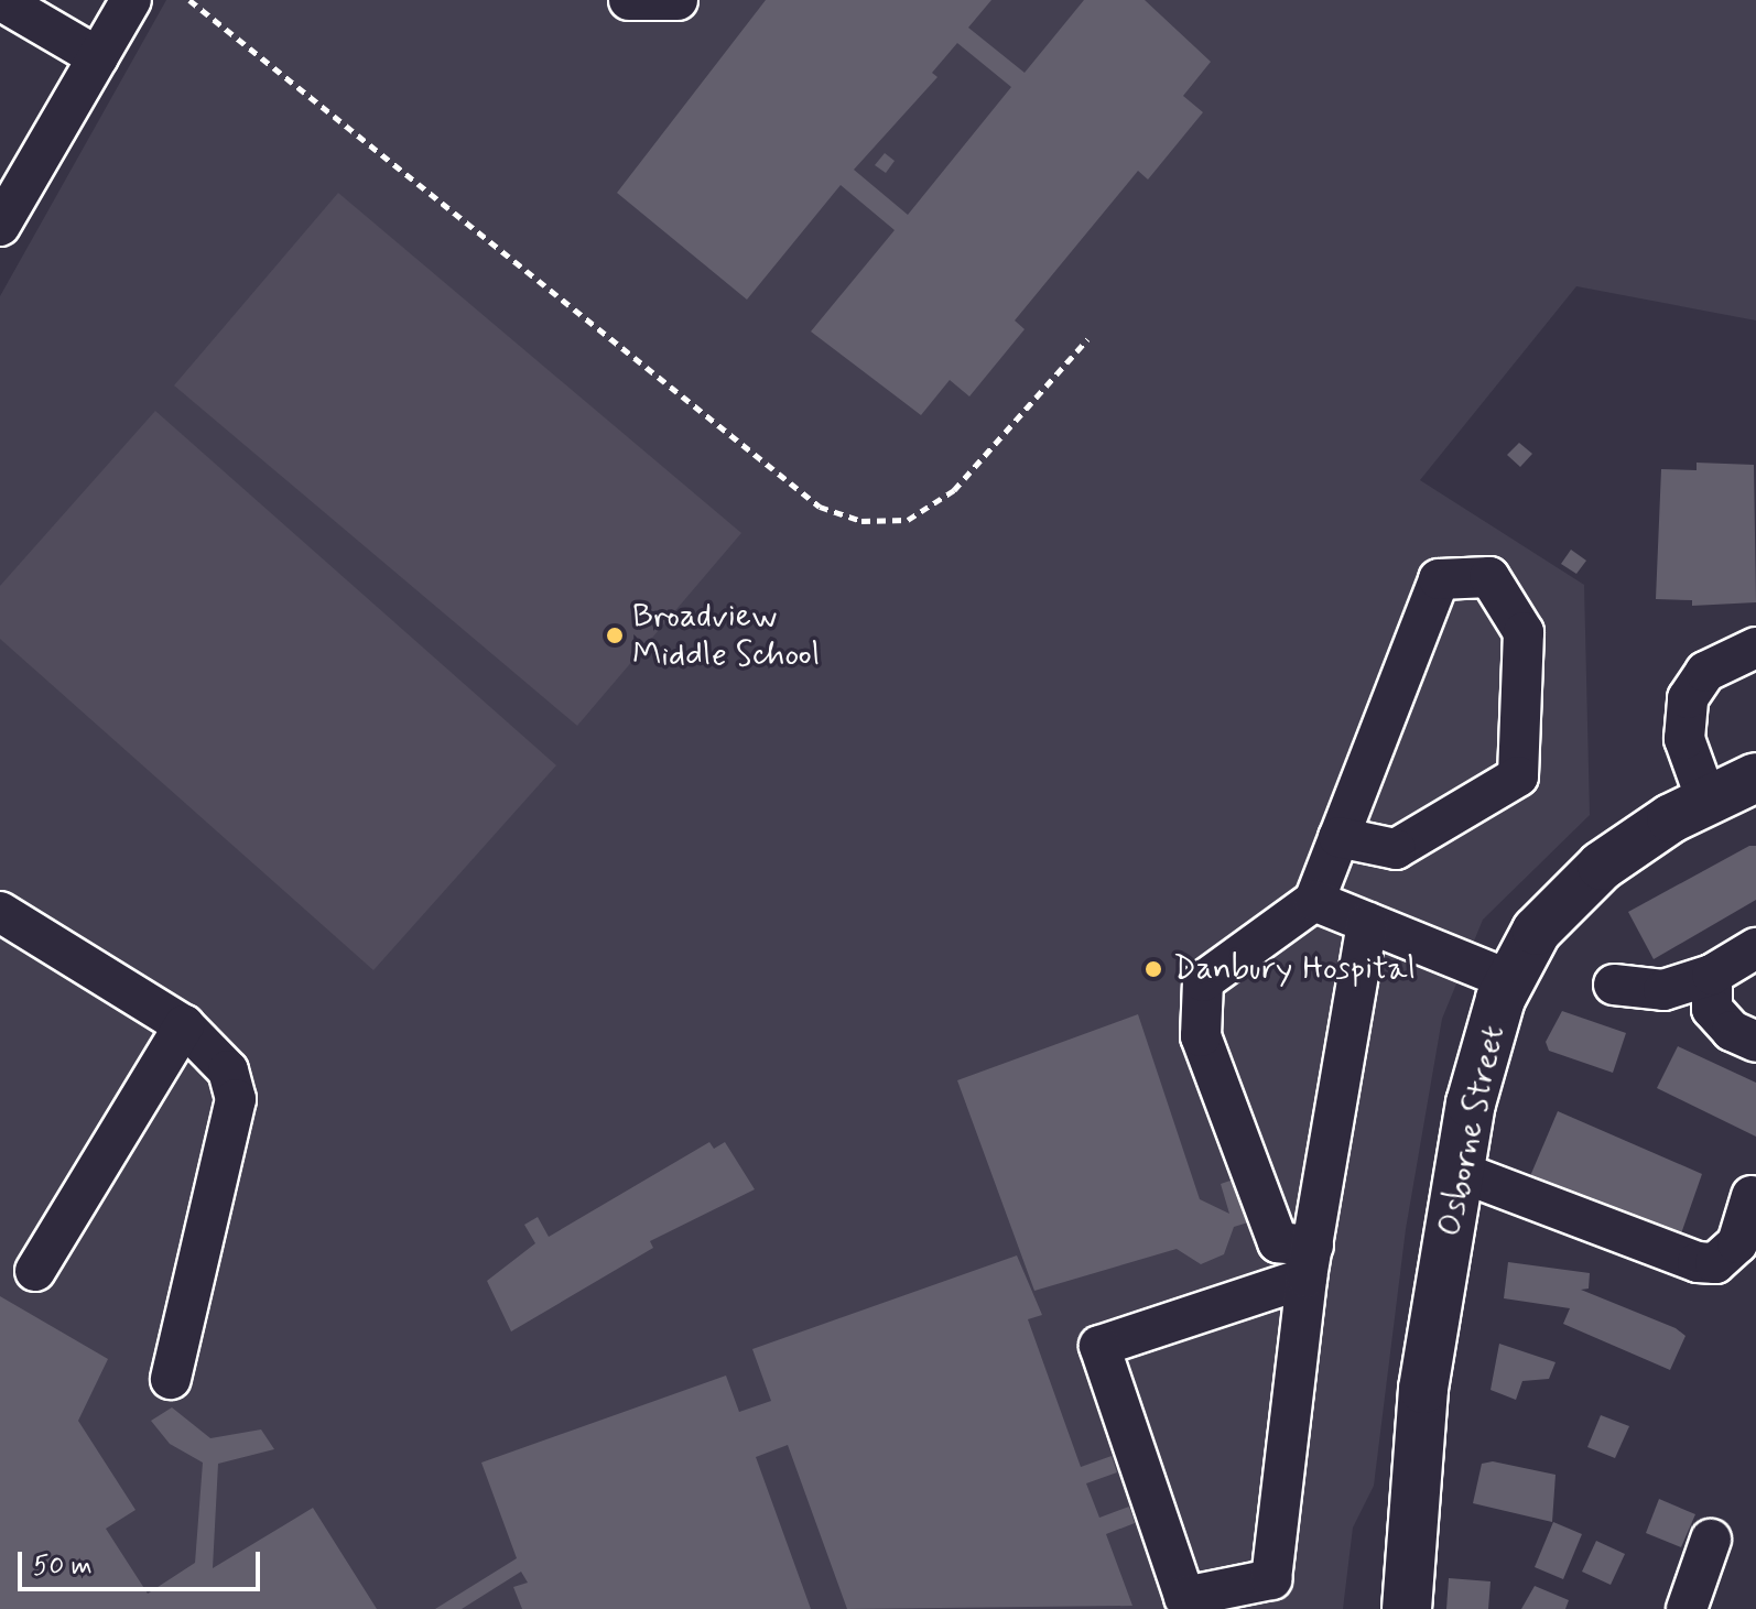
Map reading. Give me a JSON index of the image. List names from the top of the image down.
{
  "streets": {
    "main road": ["Osborne Street"]
  },
  "places": ["Broadview Middle School", "Danbury Hospital"],
  "scale_bar": "50 m"
}
